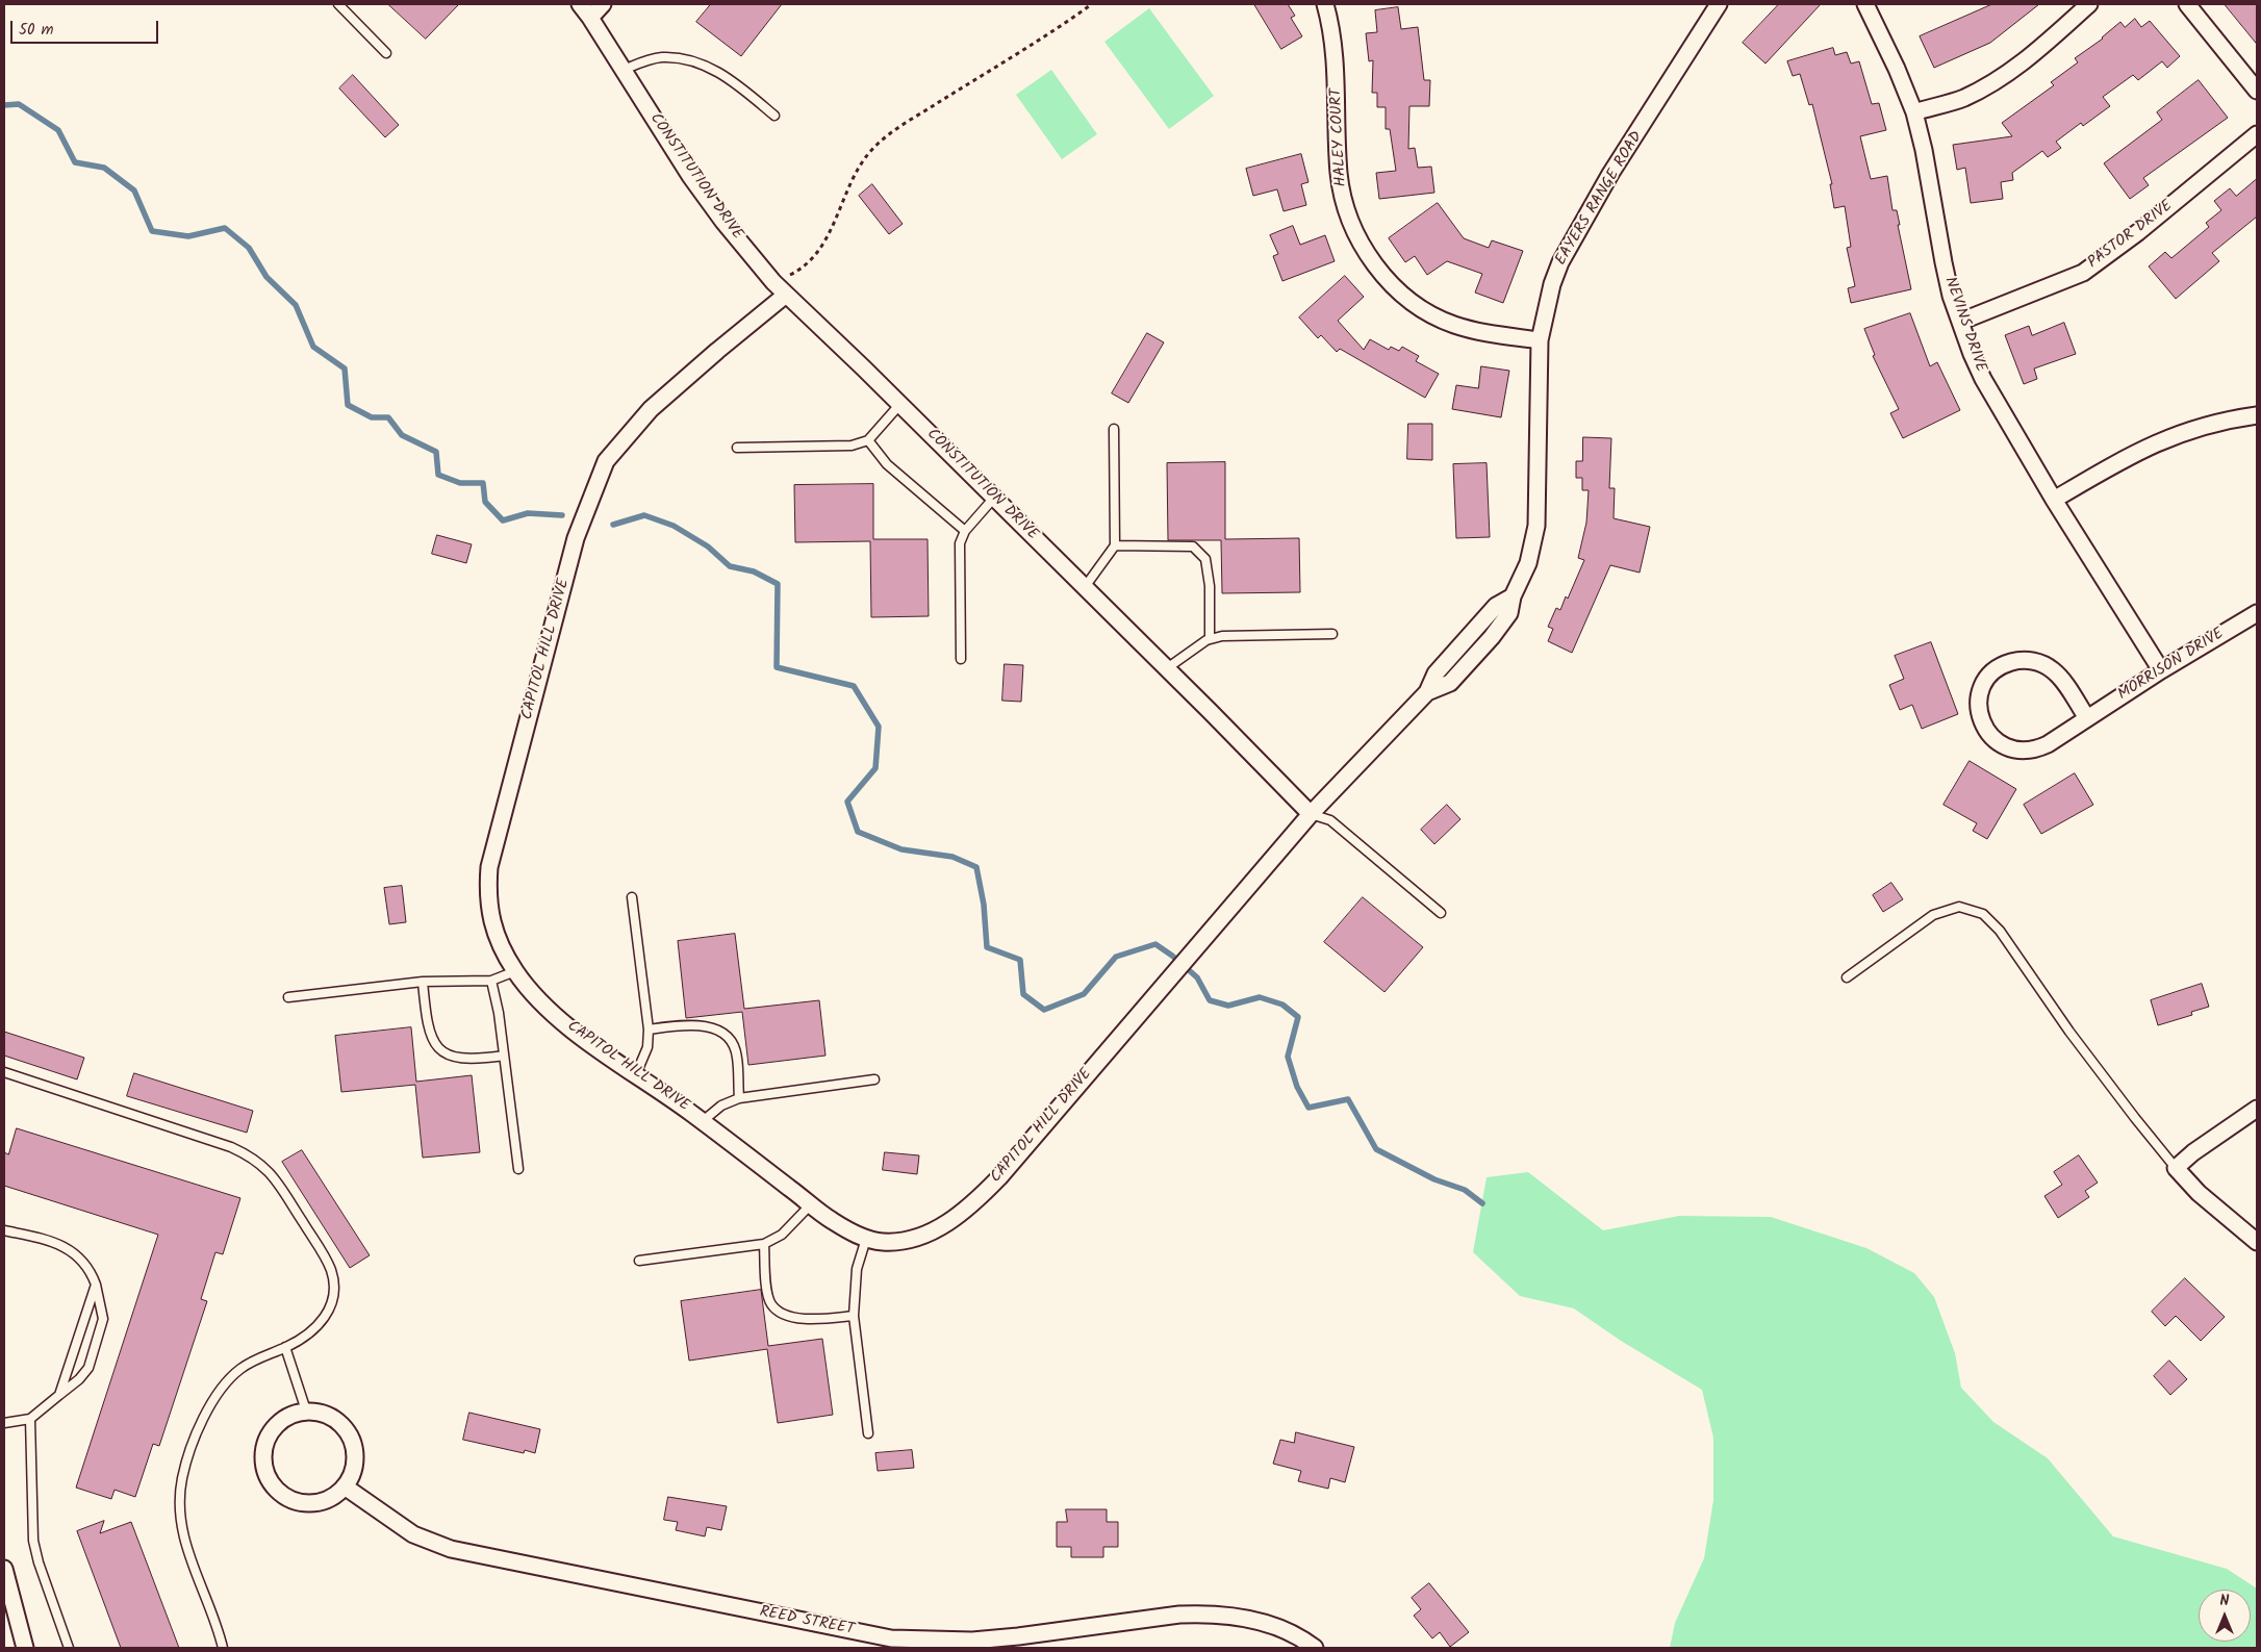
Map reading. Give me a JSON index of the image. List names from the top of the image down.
{
  "streets": {
    "street": [
      "HALEY COURT",
      "CONSTITUTION DRIVE",
      "EAYERS RANGE ROAD",
      "PASTOR DRIVE",
      "NEVINS DRIVE",
      "CAPITOL HILL DRIVE",
      "MORRISON DRIVE",
      "REED STREET"
    ]
  },
  "crossings": [
    ["HALEY COURT", "EAYERS RANGE ROAD"],
    ["CONSTITUTION DRIVE", "EAYERS RANGE ROAD"],
    ["CONSTITUTION DRIVE", "CAPITOL HILL DRIVE"],
    ["EAYERS RANGE ROAD", "CAPITOL HILL DRIVE"],
    ["PASTOR DRIVE", "NEVINS DRIVE"],
    ["NEVINS DRIVE", "MORRISON DRIVE"]
  ],
  "scale_bar": "50 m",
  "north": "top"
}
